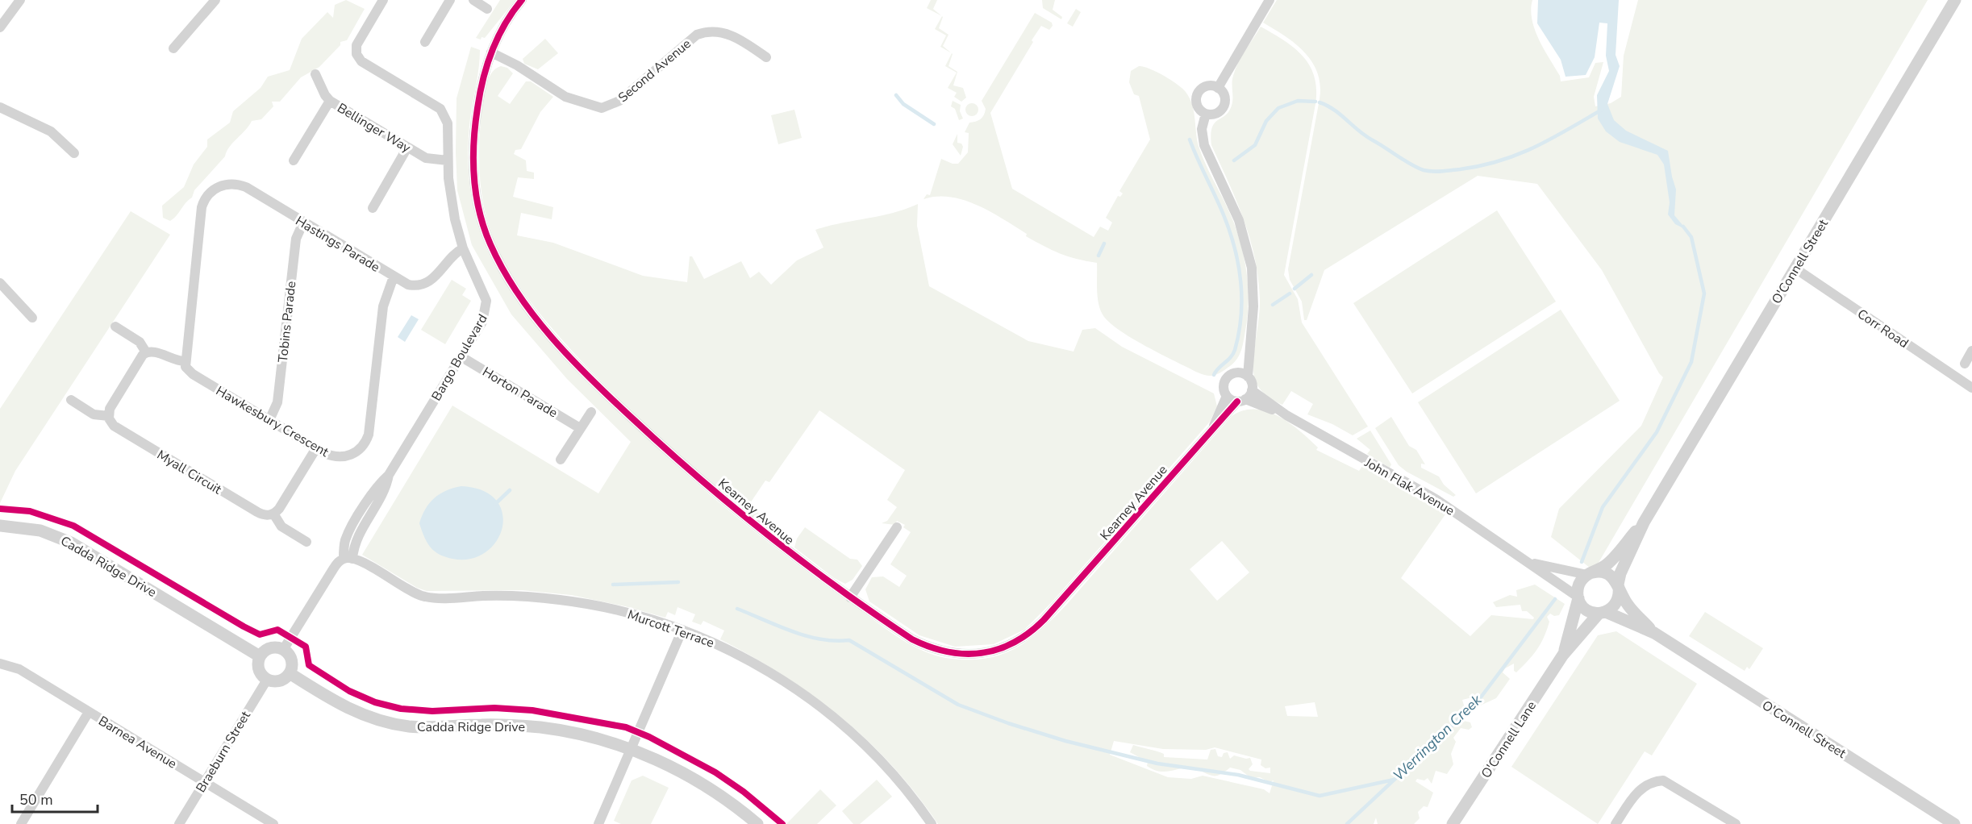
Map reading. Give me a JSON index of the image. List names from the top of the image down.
{
  "streets": {
    "street": [
      "Second Avenue",
      "Bellinger Way",
      "Hastings Parade",
      "O'Connell Street",
      "Tobins Parade",
      "Corr Road",
      "Bargo Boulevard",
      "Horton Parade",
      "Hawkesbury Crescent",
      "Myall Circuit",
      "John Flak Avenue",
      "Kearney Avenue",
      "Cadda Ridge Drive",
      "Murcott Terrace",
      "O'Connell Lane",
      "Barnea Avenue",
      "Braeburn Street"
    ]
  },
  "crossings": [
    ["Second Avenue", "Kearney Avenue"],
    ["Bellinger Way", "Bargo Boulevard"],
    ["Hastings Parade", "Tobins Parade"],
    ["Hastings Parade", "Bargo Boulevard"],
    ["Hastings Parade", "Hawkesbury Crescent"],
    ["O'Connell Street", "Corr Road"],
    ["O'Connell Street", "John Flak Avenue"],
    ["O'Connell Street", "O'Connell Lane"],
    ["Tobins Parade", "Hawkesbury Crescent"],
    ["Bargo Boulevard", "Horton Parade"],
    ["Bargo Boulevard", "Murcott Terrace"],
    ["John Flak Avenue", "Kearney Avenue"],
    ["John Flak Avenue", "O'Connell Lane"],
    ["Cadda Ridge Drive", "Braeburn Street"],
    ["Barnea Avenue", "Braeburn Street"]
  ],
  "water": ["Werrington Creek"],
  "scale_bar": "50 m"
}
